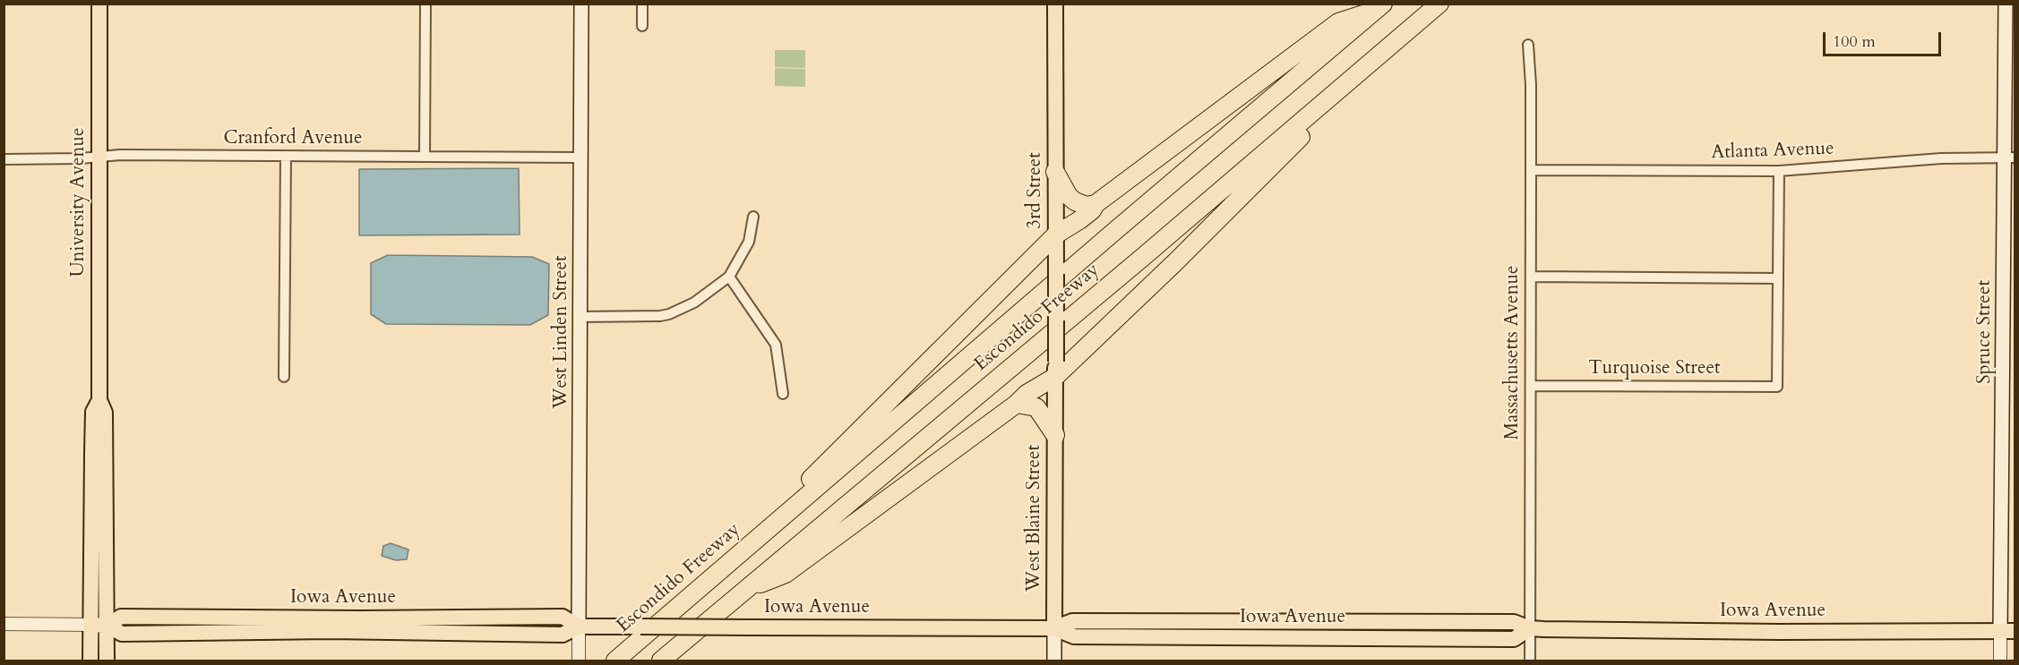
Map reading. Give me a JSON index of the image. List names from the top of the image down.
{
  "streets": {
    "highway": ["Escondido Freeway"],
    "main road": [
      "3rd Street",
      "University Avenue",
      "West Linden Street",
      "Spruce Street",
      "West Blaine Street",
      "Iowa Avenue"
    ],
    "street": [
      "Cranford Avenue",
      "Atlanta Avenue",
      "Massachusetts Avenue",
      "Turquoise Street"
    ]
  },
  "crossings": [
    ["Cranford Avenue", "University Avenue"],
    ["Cranford Avenue", "West Linden Street"],
    ["Atlanta Avenue", "Spruce Street"],
    ["Atlanta Avenue", "Massachusetts Avenue"],
    ["3rd Street", "West Blaine Street"],
    ["University Avenue", "Iowa Avenue"],
    ["West Linden Street", "Iowa Avenue"],
    ["Spruce Street", "Iowa Avenue"],
    ["Massachusetts Avenue", "Turquoise Street"],
    ["Massachusetts Avenue", "Iowa Avenue"],
    ["West Blaine Street", "Iowa Avenue"]
  ],
  "scale_bar": "100 m"
}
